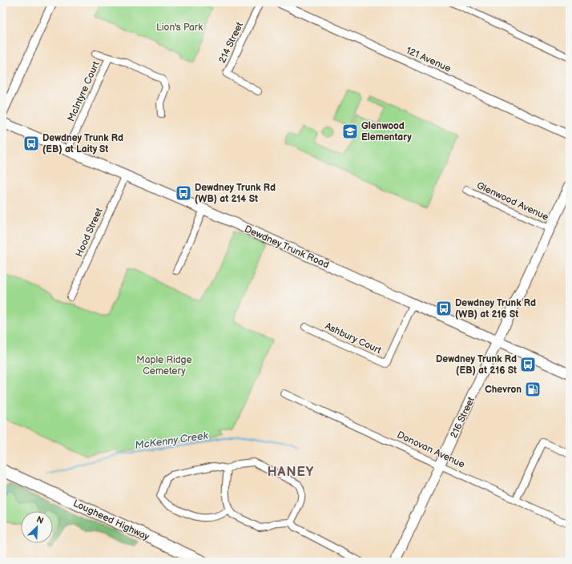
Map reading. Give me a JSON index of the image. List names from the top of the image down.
{
  "streets": {
    "highway": ["Lougheed Highway"],
    "main road": ["Dewdney Trunk Road", "216 Street"],
    "street": [
      "214 Street",
      "121 Avenue",
      "McIntyre Court",
      "Glenwood Avenue",
      "Hood Street",
      "Ashbury Court",
      "Donovan Avenue"
    ]
  },
  "crossings": [
    ["McIntyre Court", "Dewdney Trunk Road"],
    ["Glenwood Avenue", "216 Street"],
    ["Hood Street", "Dewdney Trunk Road"],
    ["Dewdney Trunk Road", "Ashbury Court"],
    ["Dewdney Trunk Road", "216 Street"],
    ["216 Street", "Donovan Avenue"]
  ],
  "districts": ["HANEY"],
  "water": ["McKenny Creek"],
  "parks": ["Lion's Park", "Maple Ridge Cemetery"],
  "places": {
    "school or university": ["Glenwood Elementary"],
    "bus stop": [
      "Dewdney Trunk Rd (EB) at Laity St",
      "Dewdney Trunk Rd (WB) at 214 St",
      "Dewdney Trunk Rd (WB) at 216 St",
      "Dewdney Trunk Rd (EB) at 216 St"
    ],
    "fuel station": ["Chevron"]
  },
  "north": "top right"
}
